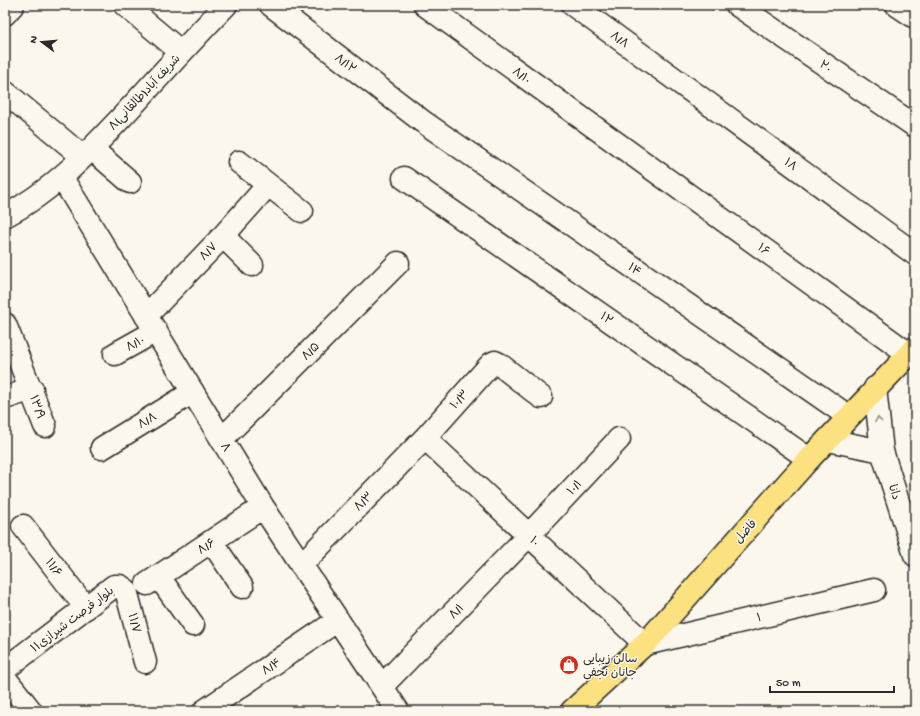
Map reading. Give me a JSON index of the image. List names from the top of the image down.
{
  "streets": {
    "main road": ["فاضل"],
    "street": [
      "۸/۸",
      "۸/۱۲",
      "۲۰",
      "۸/۱۰",
      "۸شریف آباد(طالقانی)",
      "۱۸",
      "۱۶",
      "۸/۷",
      "۱۴",
      "۱۲",
      "۸/۵",
      "۱۰/۳",
      "۱۳/۹",
      "۸",
      "۱۰/۱",
      "دانا",
      "۸/۳",
      "۱۰",
      "۸/۶",
      "۱۱/۶",
      "۸/۱",
      "۱",
      "بلوار فرصت شیرازی۱۱",
      "۱۱/۷",
      "۸/۴"
    ]
  },
  "crossings": [
    ["۸/۸", "۱۸"],
    ["۸/۸", "۸"],
    ["۸/۱۲", "۱۴"],
    ["۸/۱۰", "۱۶"],
    ["۸/۱۰", "۸/۷"],
    ["۸/۱۰", "۸"],
    ["۸شریف آباد(طالقانی)", "۸"],
    ["۱۶", "فاضل"],
    ["۸/۷", "۸"],
    ["۱۴", "فاضل"],
    ["۱۲", "فاضل"],
    ["۸/۵", "۸"],
    ["۱۰/۳", "۸/۳"],
    ["۱۰/۳", "۱۰"],
    ["۸", "۸/۳"],
    ["۸", "۸/۶"],
    ["۸", "۸/۱"],
    ["۸", "۸/۴"],
    ["۱۰/۱", "۱۰"],
    ["۱۰/۱", "۸/۱"],
    ["دانا", "فاضل"],
    ["۸/۳", "۱۰"],
    ["فاضل", "۱۰"],
    ["فاضل", "۱"],
    ["۱۰", "۸/۱"],
    ["۱۰", "۱"],
    ["۱۱/۶", "بلوار فرصت شیرازی۱۱"],
    ["بلوار فرصت شیرازی۱۱", "۱۱/۷"]
  ],
  "one_way": ["دانا"],
  "places": {
    "shop": ["سالن زیبایی جانان نجفی"]
  },
  "scale_bar": "50 m",
  "north": "left"
}
